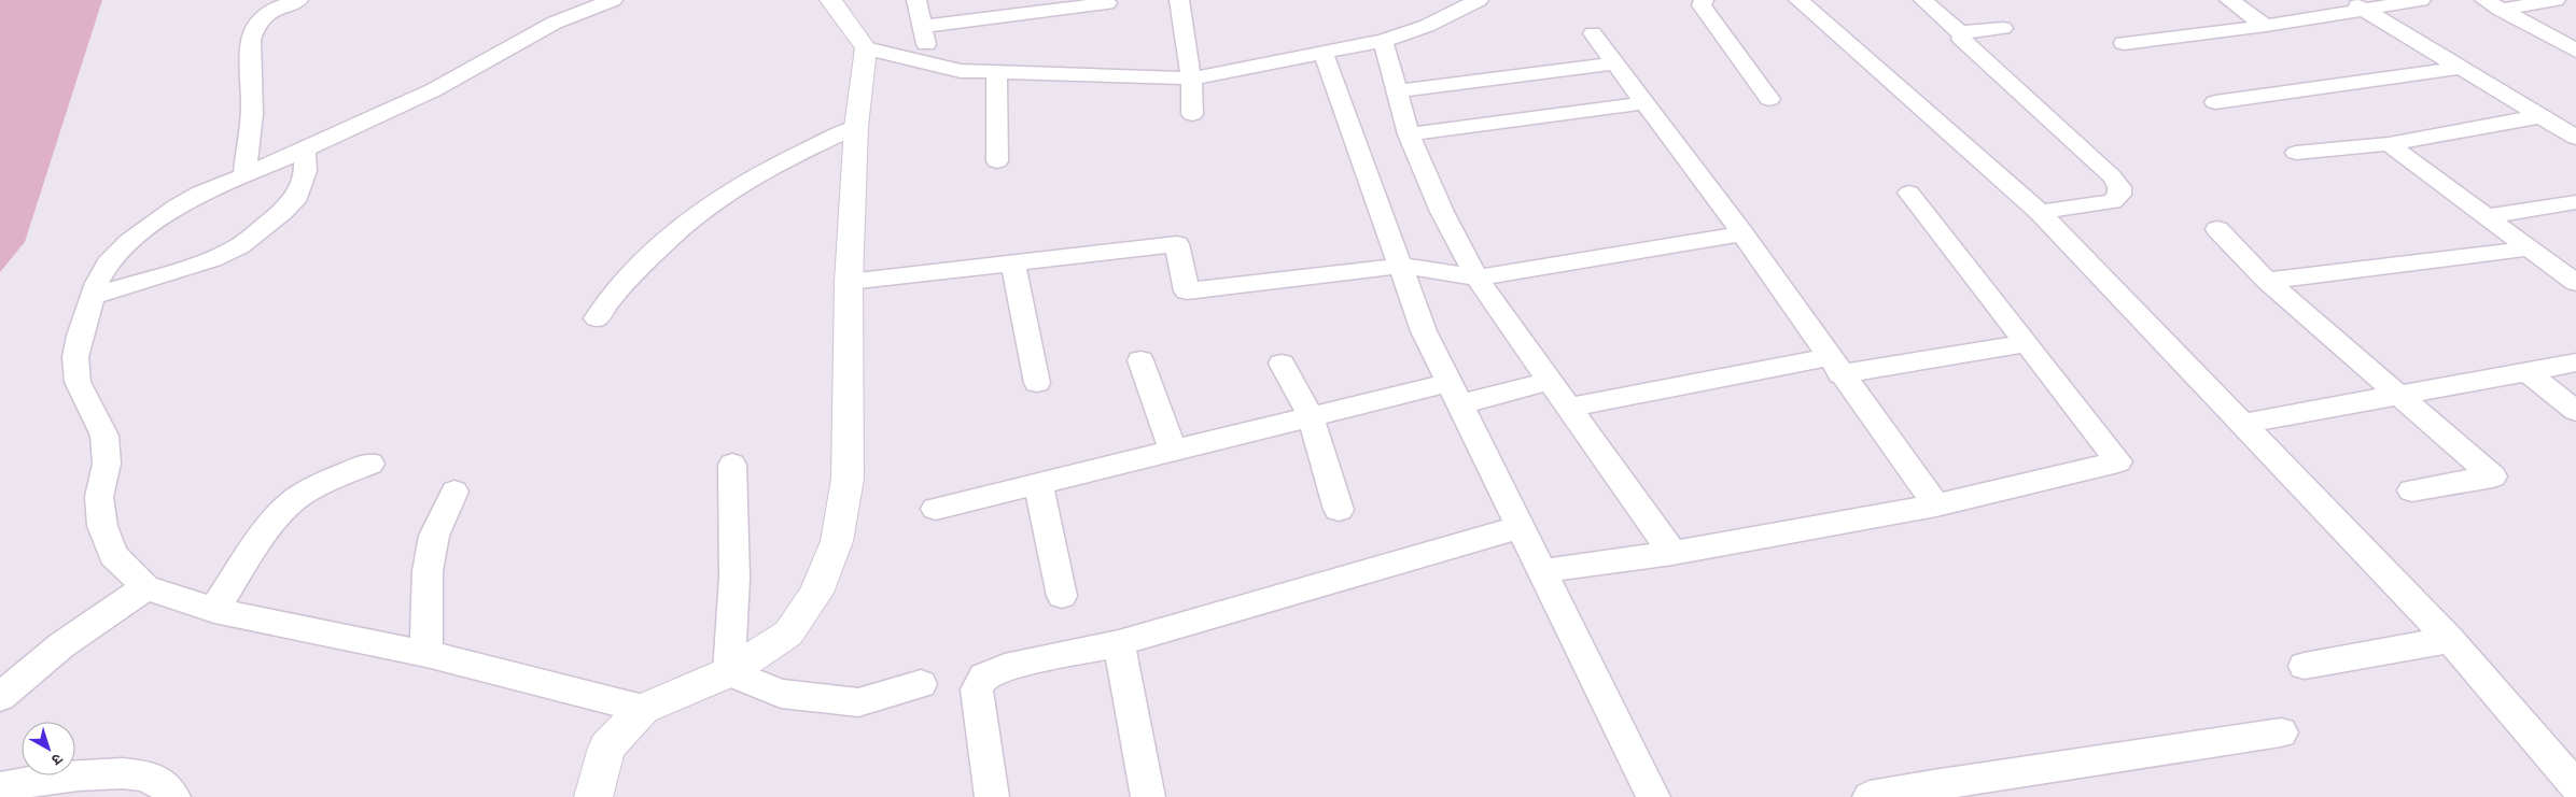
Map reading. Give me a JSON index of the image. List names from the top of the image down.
{
  "north": "bottom right"
}
